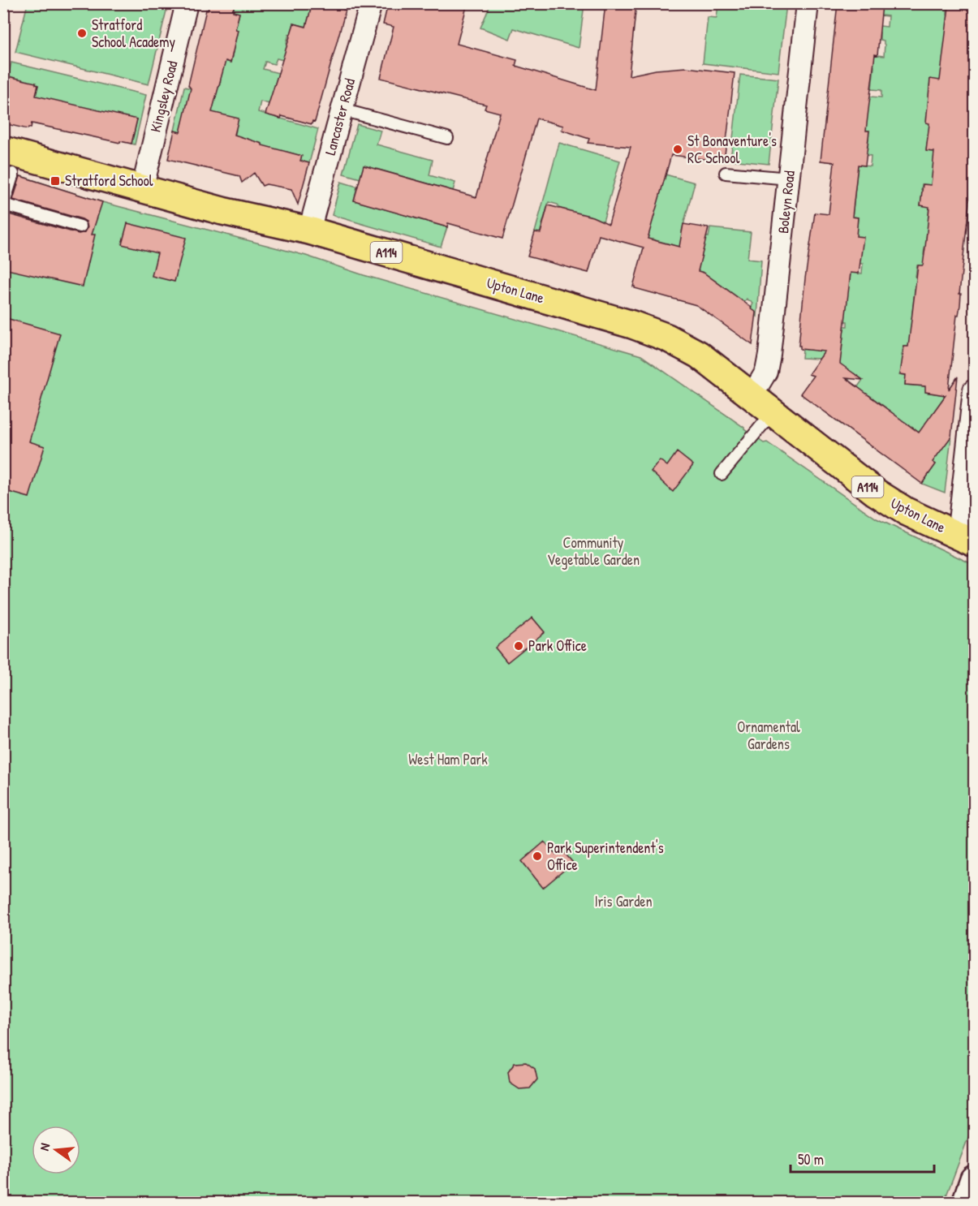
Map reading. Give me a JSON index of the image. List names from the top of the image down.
{
  "streets": {
    "main road": ["A114", "Upton Lane"],
    "street": ["Kingsley Road", "Lancaster Road", "Boleyn Road"]
  },
  "crossings": [
    ["Kingsley Road", "Upton Lane"],
    ["Lancaster Road", "Upton Lane"],
    ["Boleyn Road", "Upton Lane"]
  ],
  "parks": [
    "Community Vegetable Garden",
    "Ornamental Gardens",
    "West Ham Park",
    "Iris Garden"
  ],
  "places": {
    "other": [
      "Stratford School Academy",
      "St Bonaventure's RC School",
      "Park Office",
      "Park Superintendent's Office"
    ],
    "transit": ["Stratford School"]
  },
  "scale_bar": "50 m",
  "north": "left"
}
